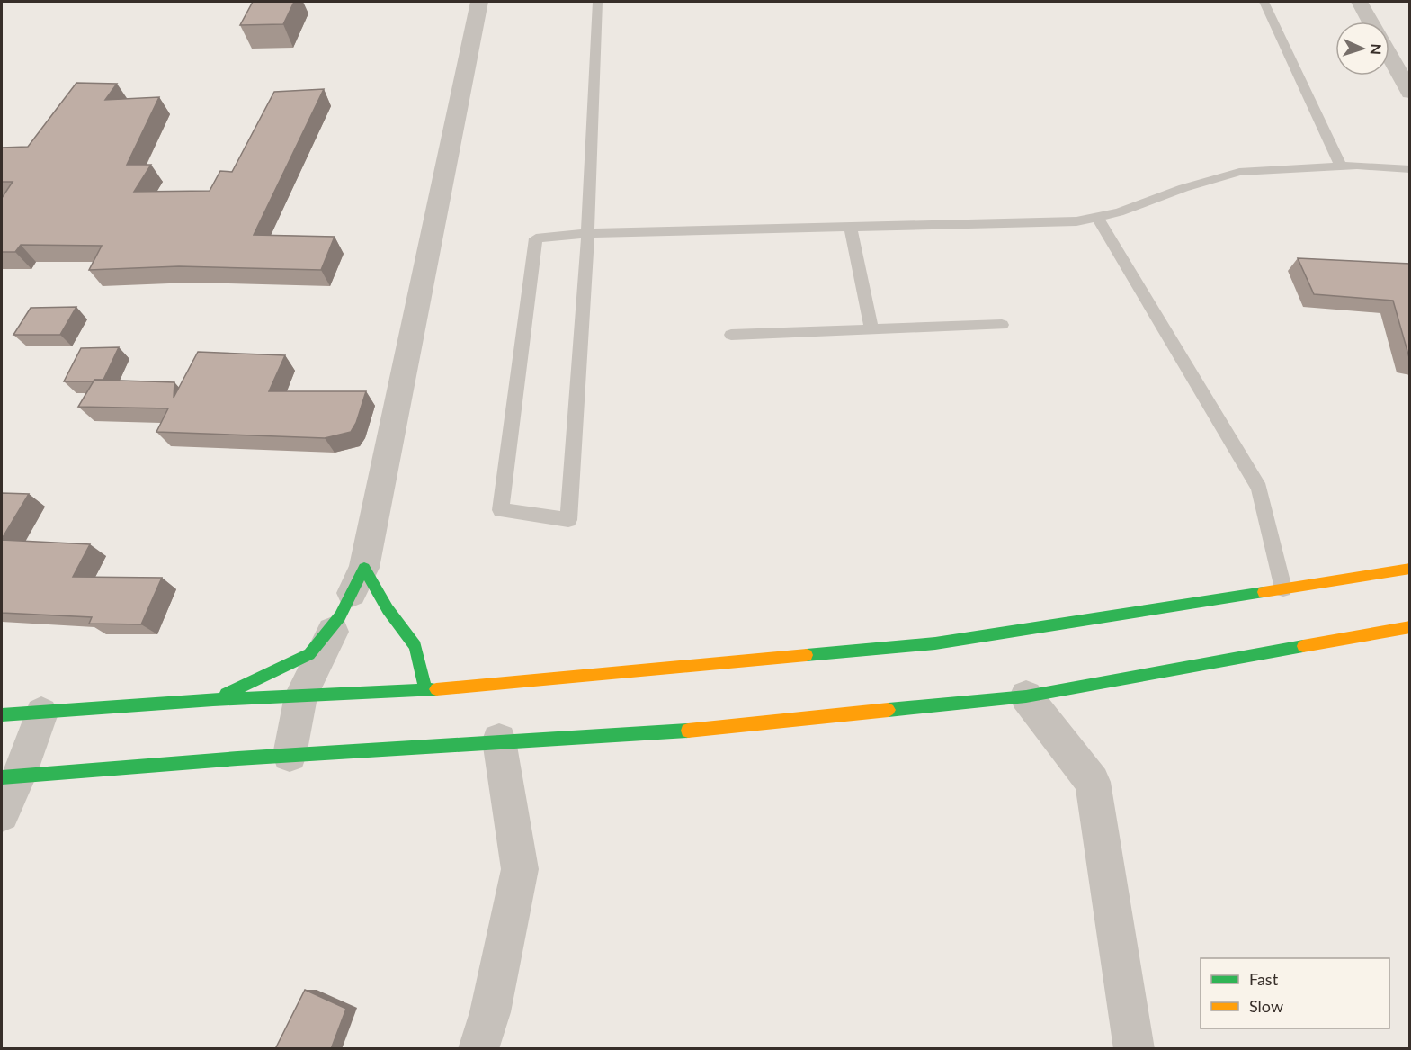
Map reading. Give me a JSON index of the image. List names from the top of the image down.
{
  "legend": ["Fast", "Slow"],
  "north": "right"
}
